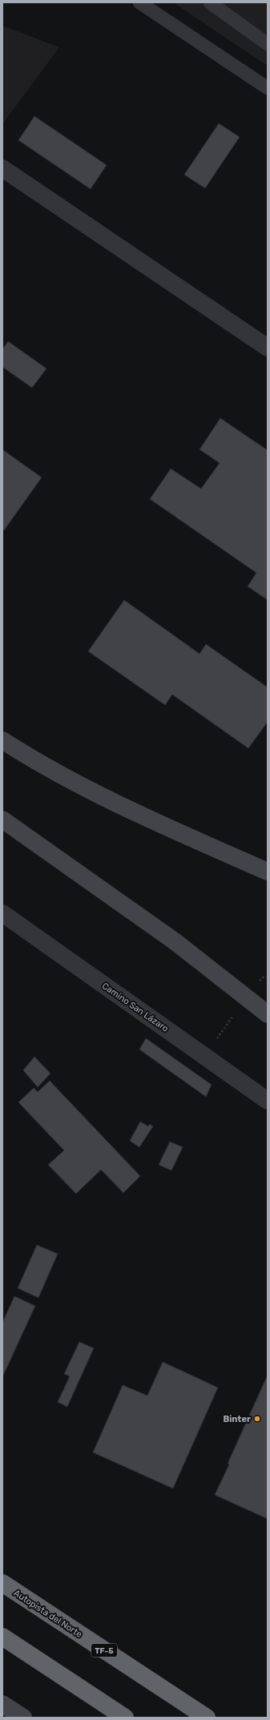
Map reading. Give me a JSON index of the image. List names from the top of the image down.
{
  "streets": {
    "highway": ["Autopista del Norte", "TF-5"],
    "street": ["Camino San Lázaro"]
  },
  "places": ["Binter"]
}
